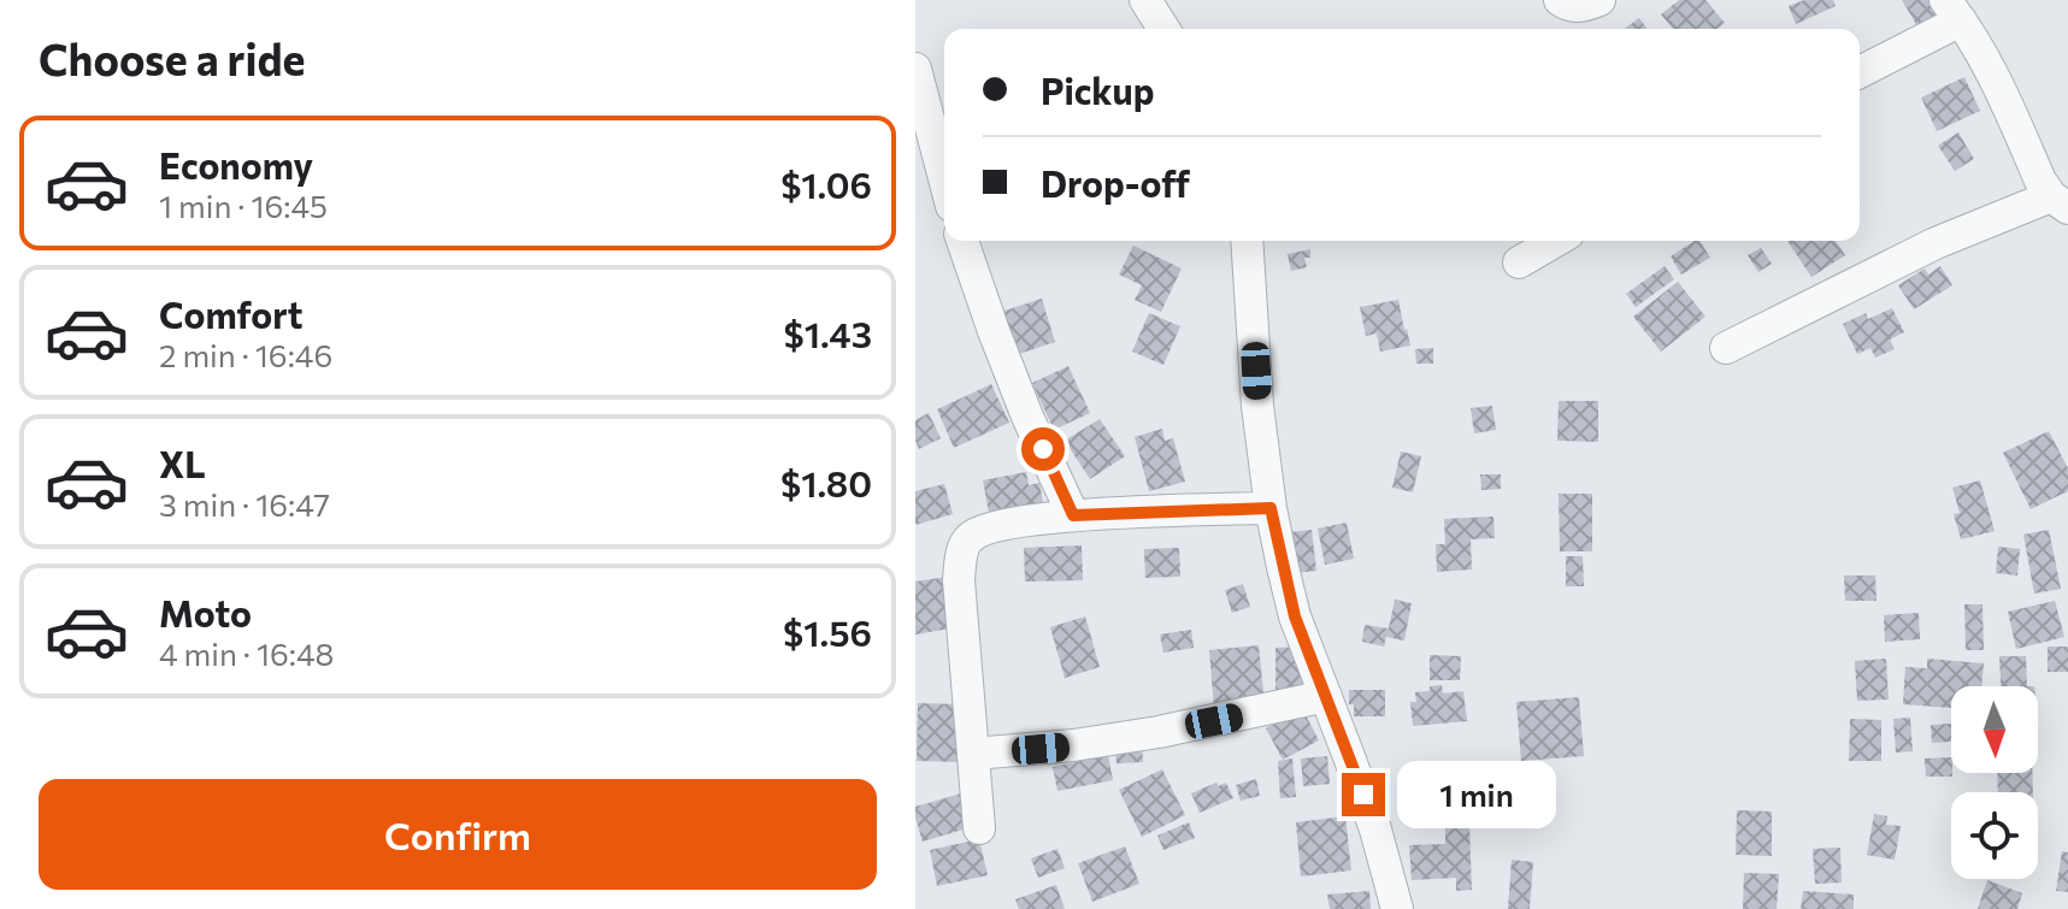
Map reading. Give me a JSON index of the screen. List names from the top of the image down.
{
  "north": "bottom",
  "page": {
    "heading": "Choose a ride",
    "banner": ["Pickup", "Drop-off"],
    "list": [
      {
        "name": "Economy",
        "note": "1 min · 16:45",
        "value": "$1.06"
      },
      {
        "name": "Comfort",
        "note": "2 min · 16:46",
        "value": "$1.43"
      },
      {
        "name": "XL",
        "note": "3 min · 16:47",
        "value": "$1.80"
      },
      {
        "name": "Moto",
        "note": "4 min · 16:48",
        "value": "$1.56"
      }
    ],
    "buttons": "Confirm",
    "bubble": "1 min"
  }
}
